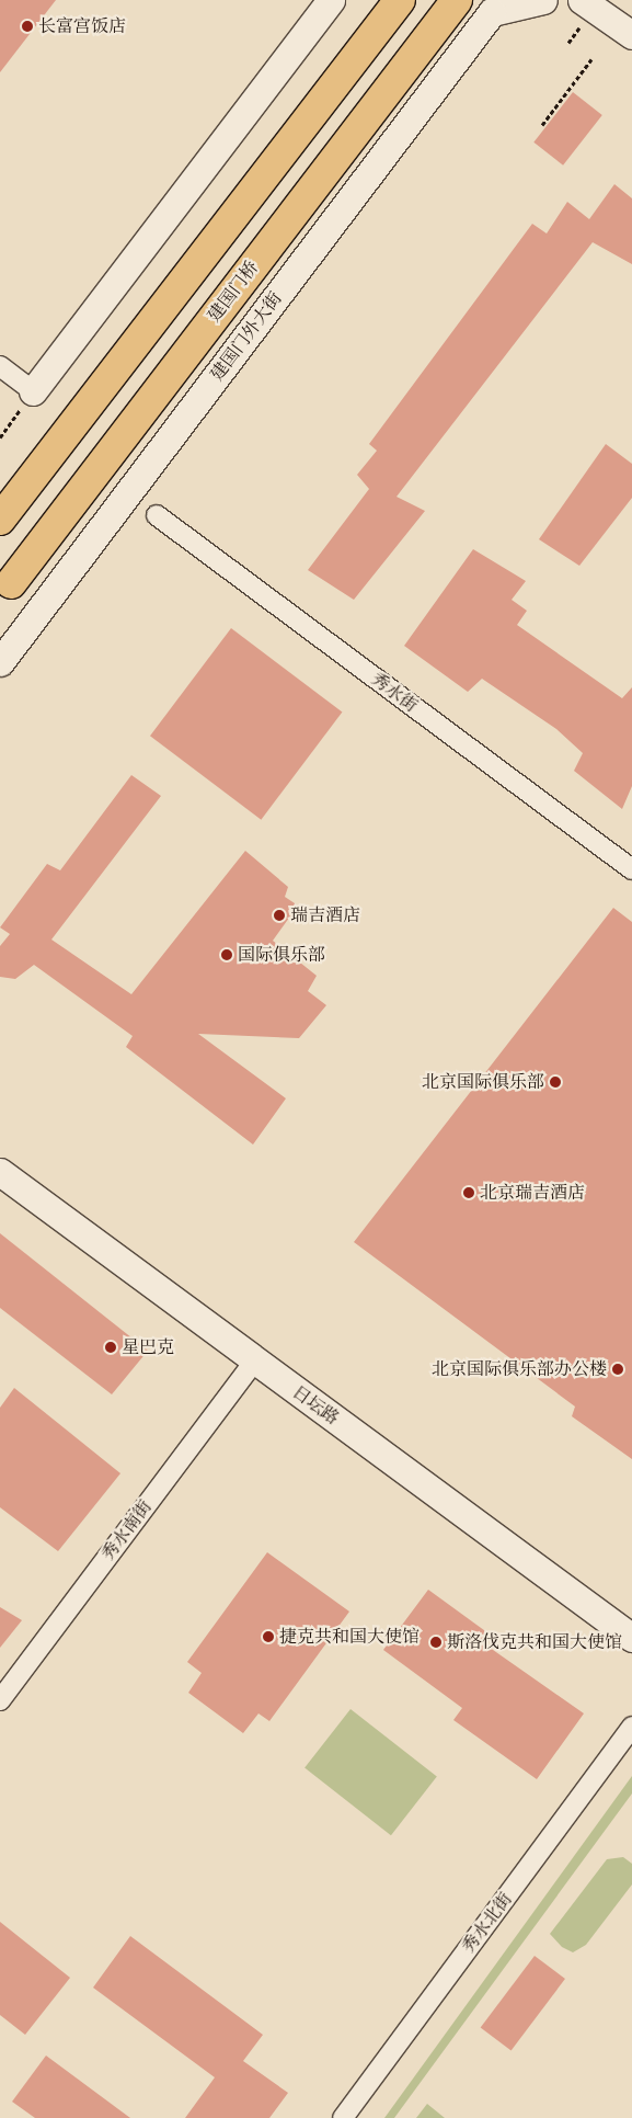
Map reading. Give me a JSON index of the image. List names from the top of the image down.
{
  "streets": {
    "highway": ["建国门桥"],
    "street": [
      "建国门外大街",
      "秀水街",
      "日坛路",
      "秀水南街",
      "秀水北街"
    ]
  },
  "crossings": [
    ["日坛路", "秀水南街"]
  ],
  "places": [
    "长富宫饭店",
    "瑞吉酒店",
    "国际俱乐部",
    "北京国际俱乐部",
    "北京瑞吉酒店",
    "星巴克",
    "北京国际俱乐部办公楼",
    "捷克共和国大使馆",
    "斯洛伐克共和国大使馆"
  ]
}
